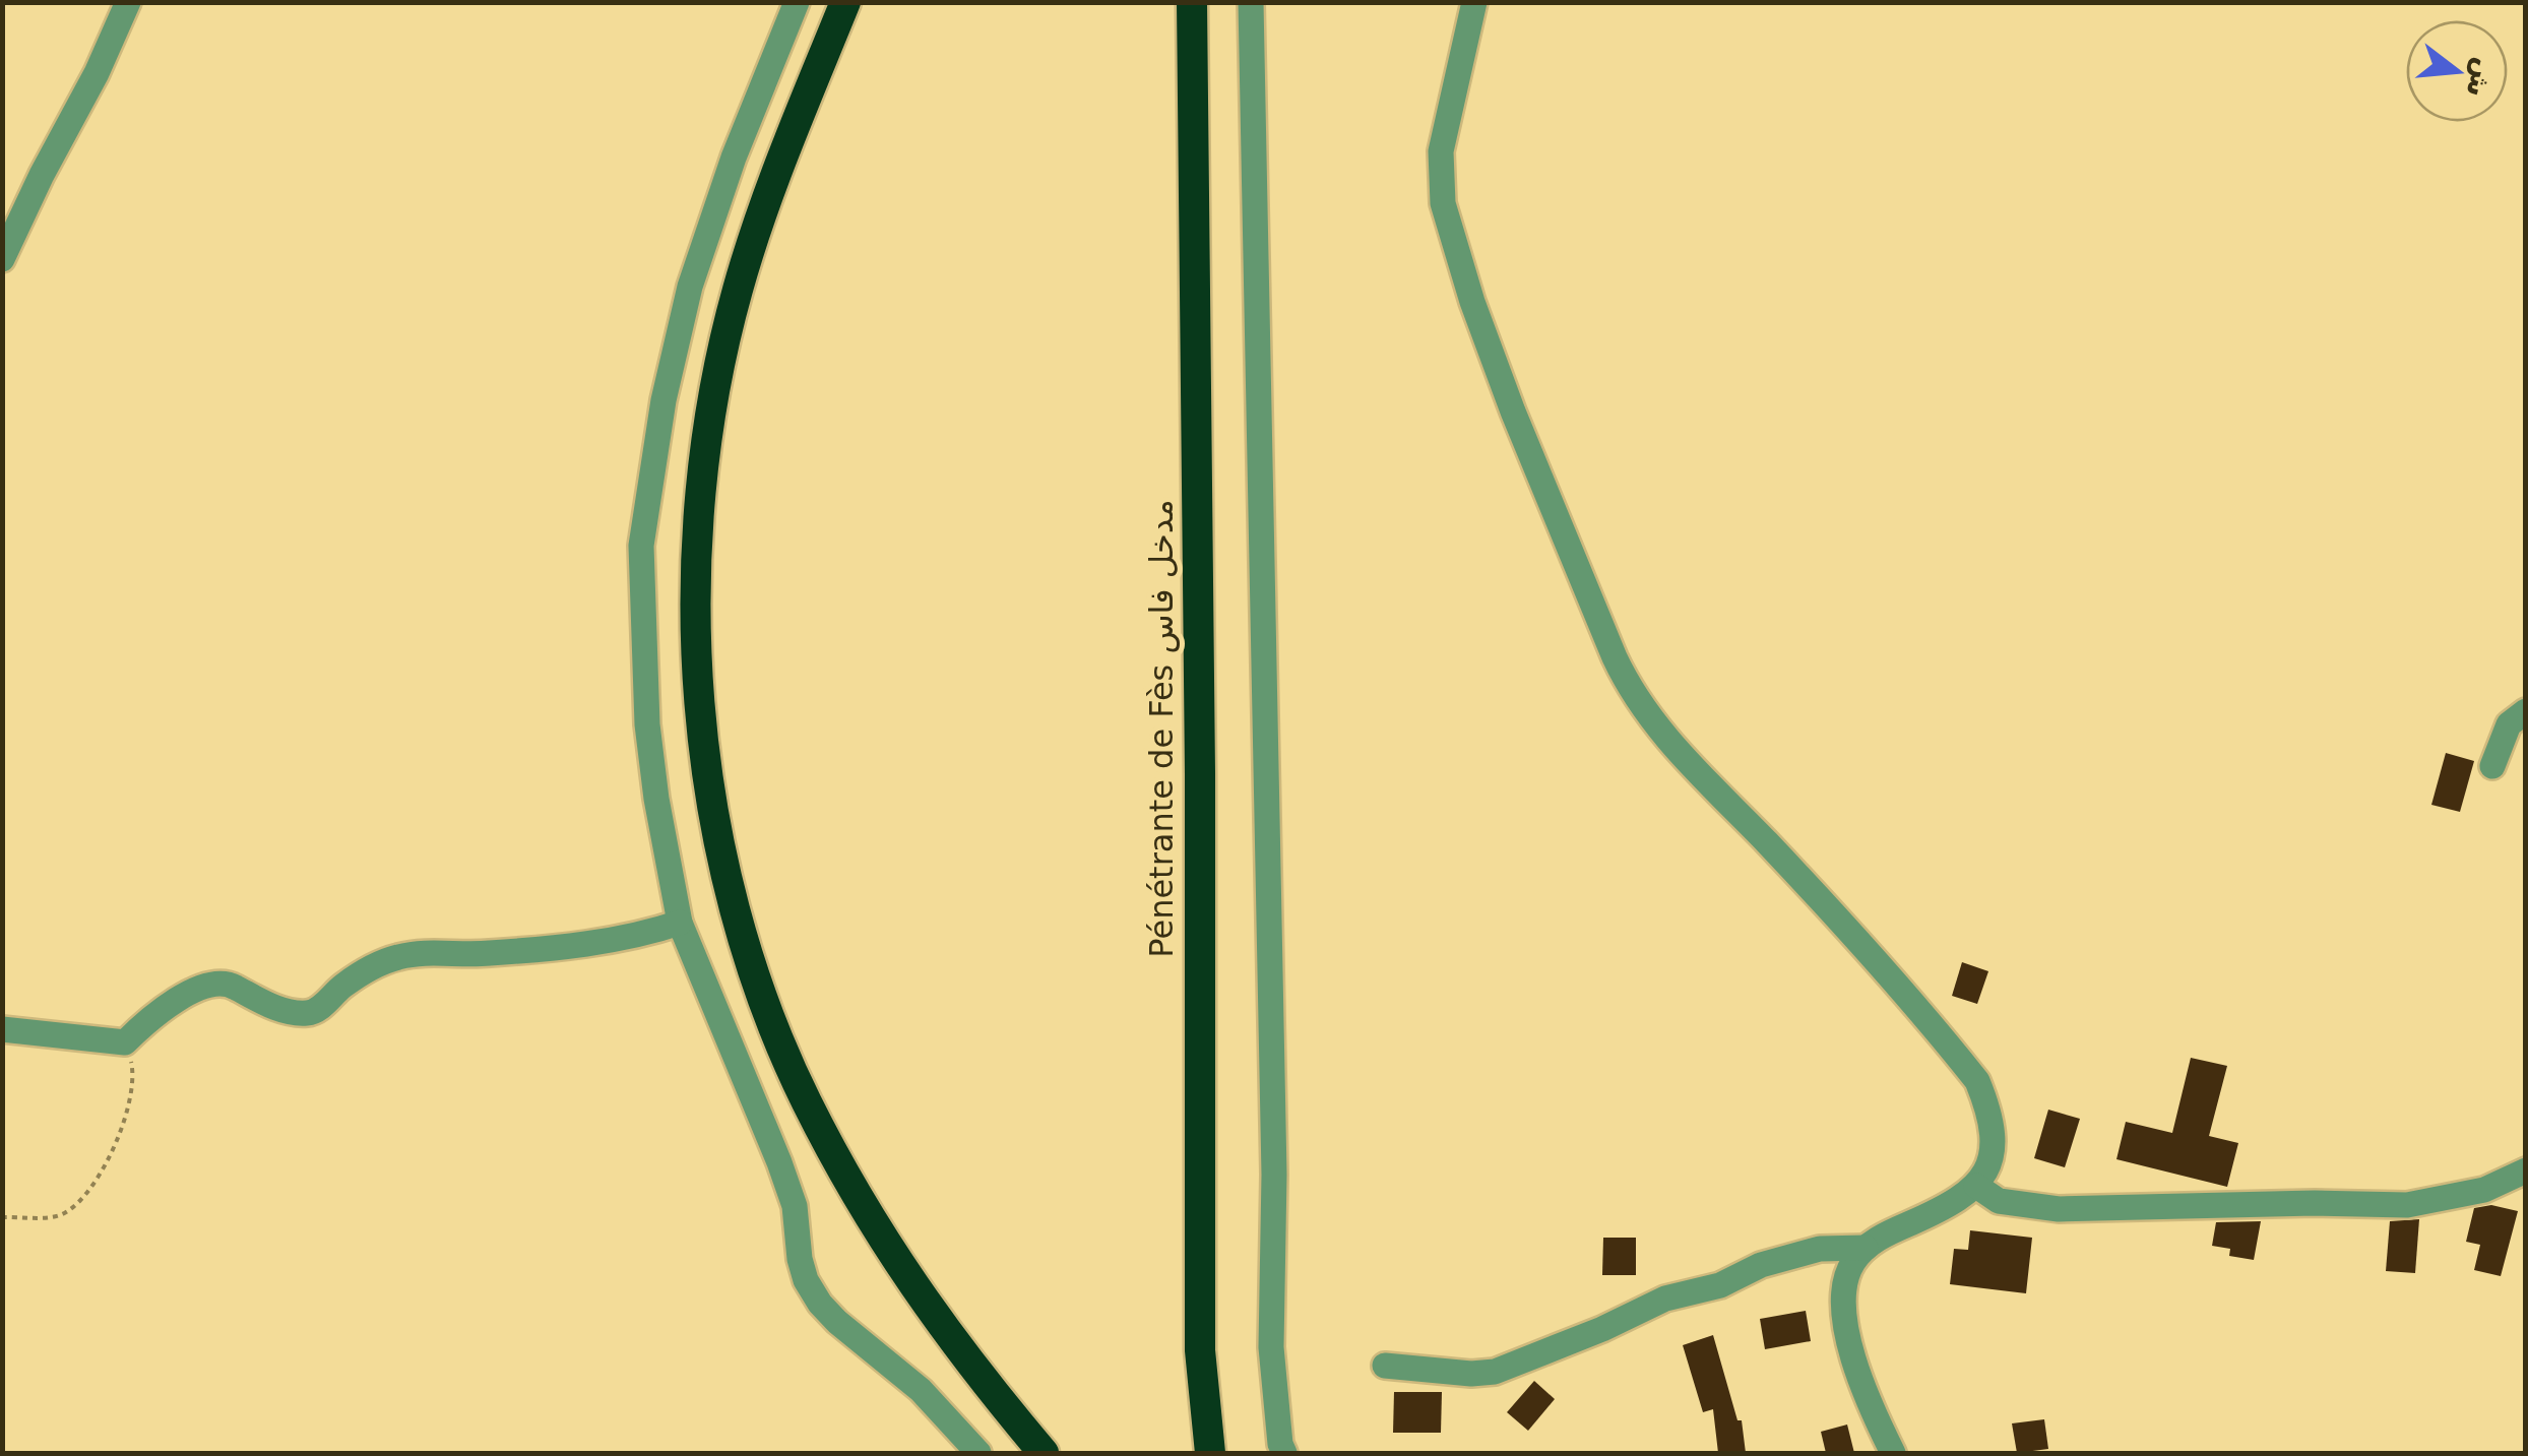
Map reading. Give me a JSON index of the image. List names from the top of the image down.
{
  "streets": {
    "highway": ["Pénétrante de Fès مدخل فاس"]
  },
  "north": "right"
}
